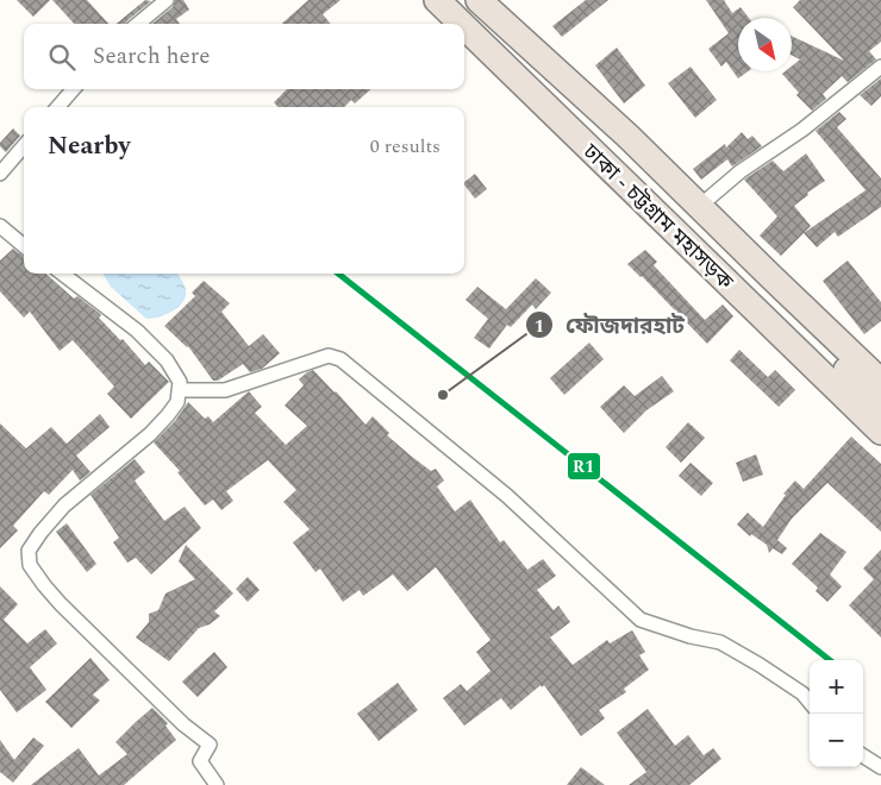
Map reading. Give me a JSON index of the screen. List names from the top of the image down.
{
  "streets": {
    "highway": ["ঢাকা - চট্টগ্রাম মহাসড়ক"]
  },
  "places": ["ফৌজদারহাট"],
  "lines": ["transit line R1"],
  "north": "bottom right",
  "page": {
    "search": "Search here",
    "heading": ["Nearby", "0 results"],
    "map_buttons": ["+", "−"]
  }
}
